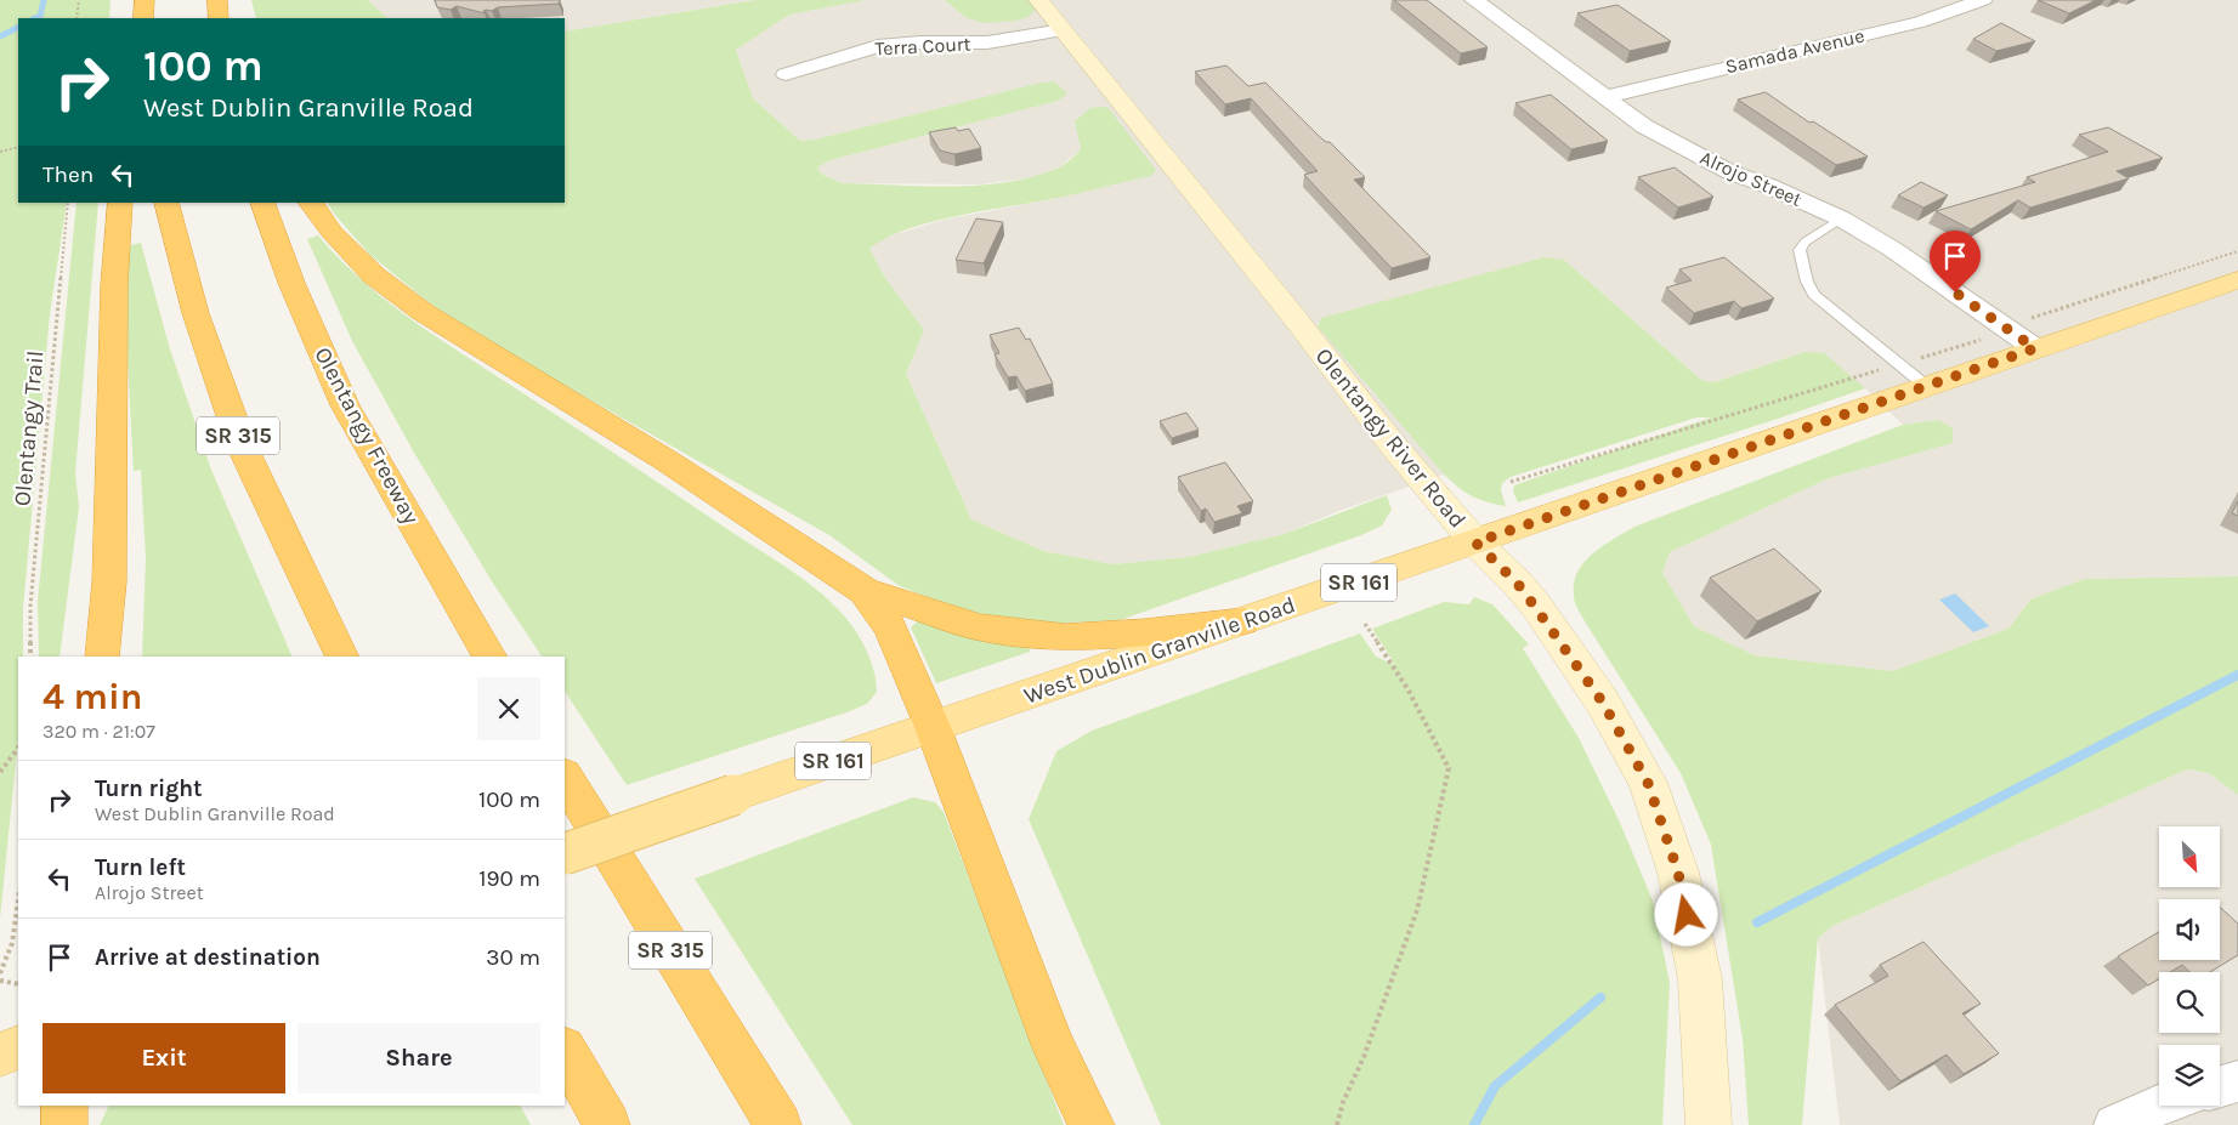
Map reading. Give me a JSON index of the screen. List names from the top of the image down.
{
  "streets": {
    "highway": ["SR 315", "Olentangy Freeway"],
    "main road": ["Olentangy River Road", "SR 161", "West Dublin Granville Road"],
    "street": ["Terra Court", "Samada Avenue", "Alrojo Street"],
    "path": ["Olentangy Trail"]
  },
  "crossings": [
    ["Terra Court", "Olentangy River Road"],
    ["Samada Avenue", "Alrojo Street"],
    ["Alrojo Street", "West Dublin Granville Road"],
    ["Olentangy River Road", "West Dublin Granville Road"]
  ],
  "north": "bottom right",
  "page": {
    "turn": ["100 m", "West Dublin Granville Road"],
    "then": "Then",
    "heading": ["4 min", "320 m · 21:07"],
    "list": [
      {
        "name": "Turn right",
        "note": "West Dublin Granville Road",
        "value": "100 m"
      },
      {
        "name": "Turn left",
        "note": "Alrojo Street",
        "value": "190 m"
      },
      {
        "name": "Arrive at destination",
        "value": "30 m"
      }
    ],
    "buttons": ["Exit", "Share"]
  }
}
